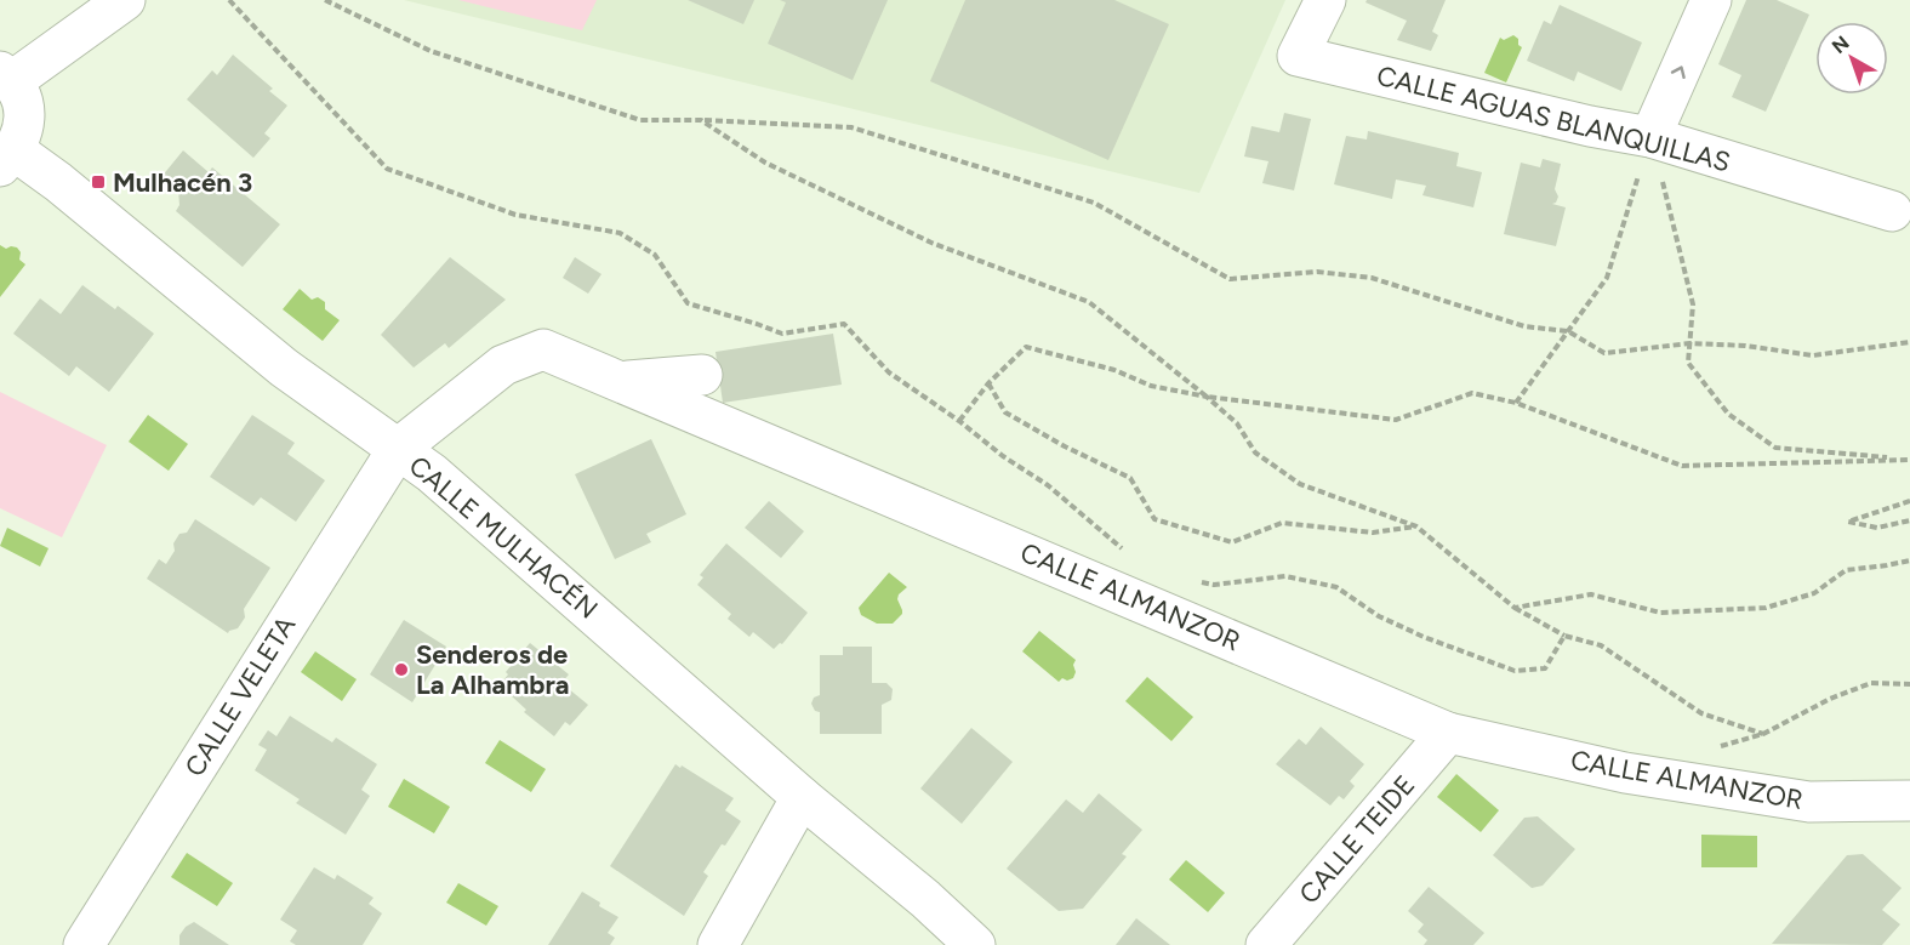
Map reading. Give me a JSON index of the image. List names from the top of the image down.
{
  "streets": {
    "street": [
      "CALLE AGUAS BLANQUILLAS",
      "CALLE MULHACÉN",
      "CALLE ALMANZOR",
      "CALLE VELETA",
      "CALLE TEIDE"
    ]
  },
  "crossings": [
    ["CALLE MULHACÉN", "CALLE ALMANZOR"],
    ["CALLE MULHACÉN", "CALLE VELETA"],
    ["CALLE ALMANZOR", "CALLE VELETA"],
    ["CALLE ALMANZOR", "CALLE TEIDE"]
  ],
  "places": {
    "transit": ["Mulhacén 3"],
    "other": ["Senderos de La Alhambra"]
  },
  "north": "top left"
}
